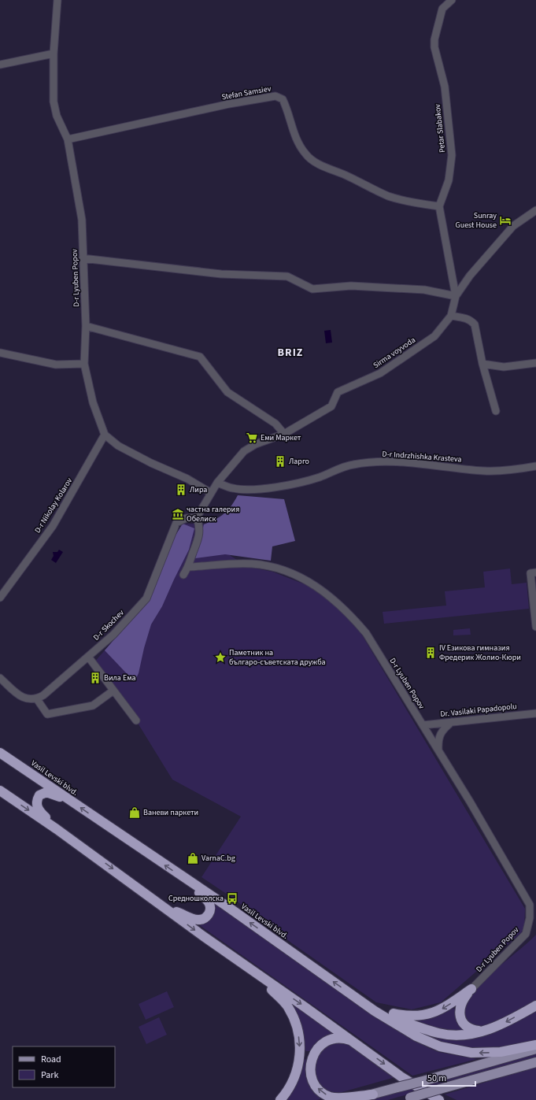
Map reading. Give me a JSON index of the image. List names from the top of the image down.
{
  "streets": {
    "highway": ["Vasil Levski blvd."],
    "street": [
      "Stefan Samsiev",
      "Petar Slabakov",
      "D-r Lyuben Popov",
      "Sirma voyvoda",
      "D-r Indrzhishka Krasteva",
      "D-r Nikolay Kolarov",
      "D-r Skochev",
      "Dr. Vasilaki Papadopolu"
    ]
  },
  "crossings": [
    ["Stefan Samsiev", "Petar Slabakov"],
    ["Stefan Samsiev", "D-r Lyuben Popov"],
    ["Petar Slabakov", "Sirma voyvoda"],
    ["D-r Lyuben Popov", "Sirma voyvoda"],
    ["D-r Lyuben Popov", "D-r Nikolay Kolarov"],
    ["D-r Lyuben Popov", "Dr. Vasilaki Papadopolu"],
    ["Sirma voyvoda", "D-r Indrzhishka Krasteva"],
    ["Sirma voyvoda", "D-r Skochev"]
  ],
  "districts": ["BRIZ"],
  "places": {
    "hotel": ["Sunray Guest House"],
    "supermarket": ["Еми Маркет"],
    "building": [
      "Ларго",
      "Лира",
      "IV Езикова гимназия Фредерик Жолио-Кюри",
      "Вила Ема"
    ],
    "museum": ["частна галерия Обелиск"],
    "place": ["Паметник на българо-съветската дружба"],
    "shop": ["Ваневи паркети", "VarnaC.bg"],
    "bus stop": ["Средношколска"]
  },
  "legend": ["Road", "Park"],
  "scale_bar": "50 m"
}
